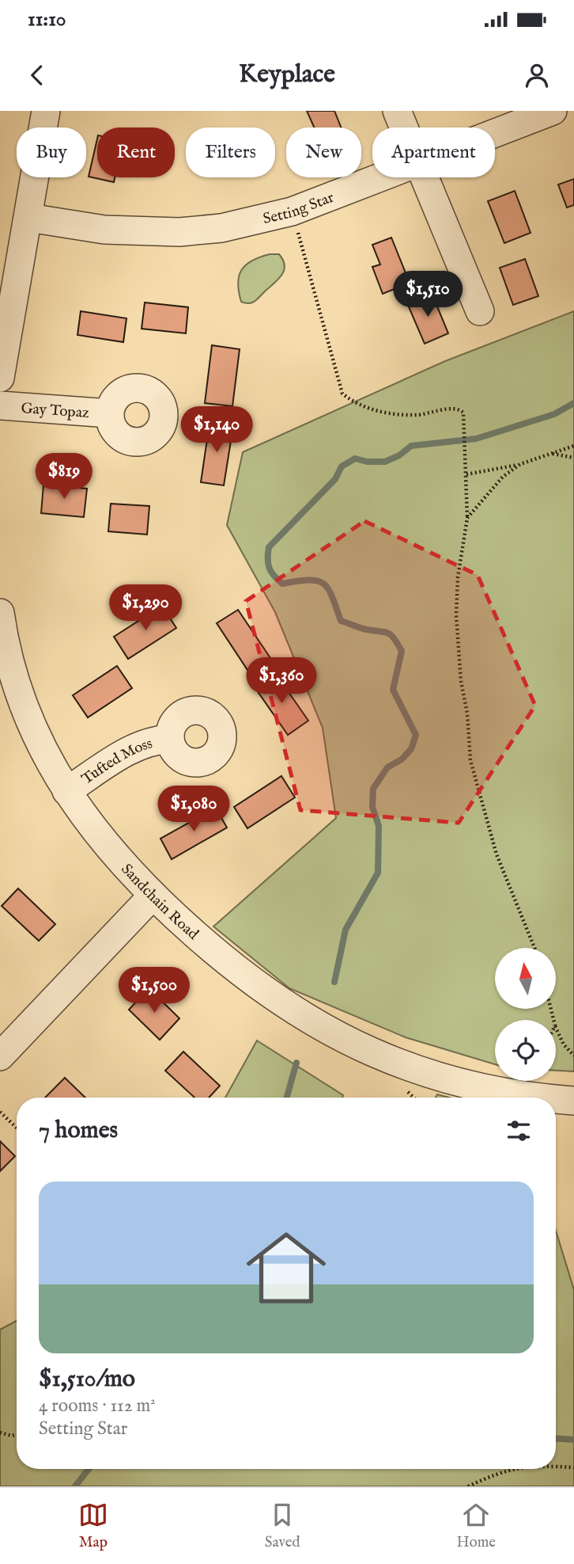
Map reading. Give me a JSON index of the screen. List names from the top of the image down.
{
  "streets": {
    "street": [
      "Setting Star",
      "Gay Topaz",
      "Tufted Moss",
      "Sandchain Road"
    ]
  },
  "crossings": [
    ["Tufted Moss", "Sandchain Road"]
  ],
  "north": "top",
  "page": {
    "status": "11:10",
    "header": "Keyplace",
    "chip": [
      "Buy",
      "Rent",
      "Filters",
      "New",
      "Apartment"
    ],
    "price": [
      "$1,510",
      "$1,140",
      "$819",
      "$1,290",
      "$1,360",
      "$1,080",
      "$1,500"
    ],
    "heading": "7 homes",
    "list": [
      {
        "name": "$1,510/mo",
        "note": "4 rooms · 112 m² · Setting Star"
      }
    ],
    "tabs": ["Map", "Saved", "Home"]
  }
}
